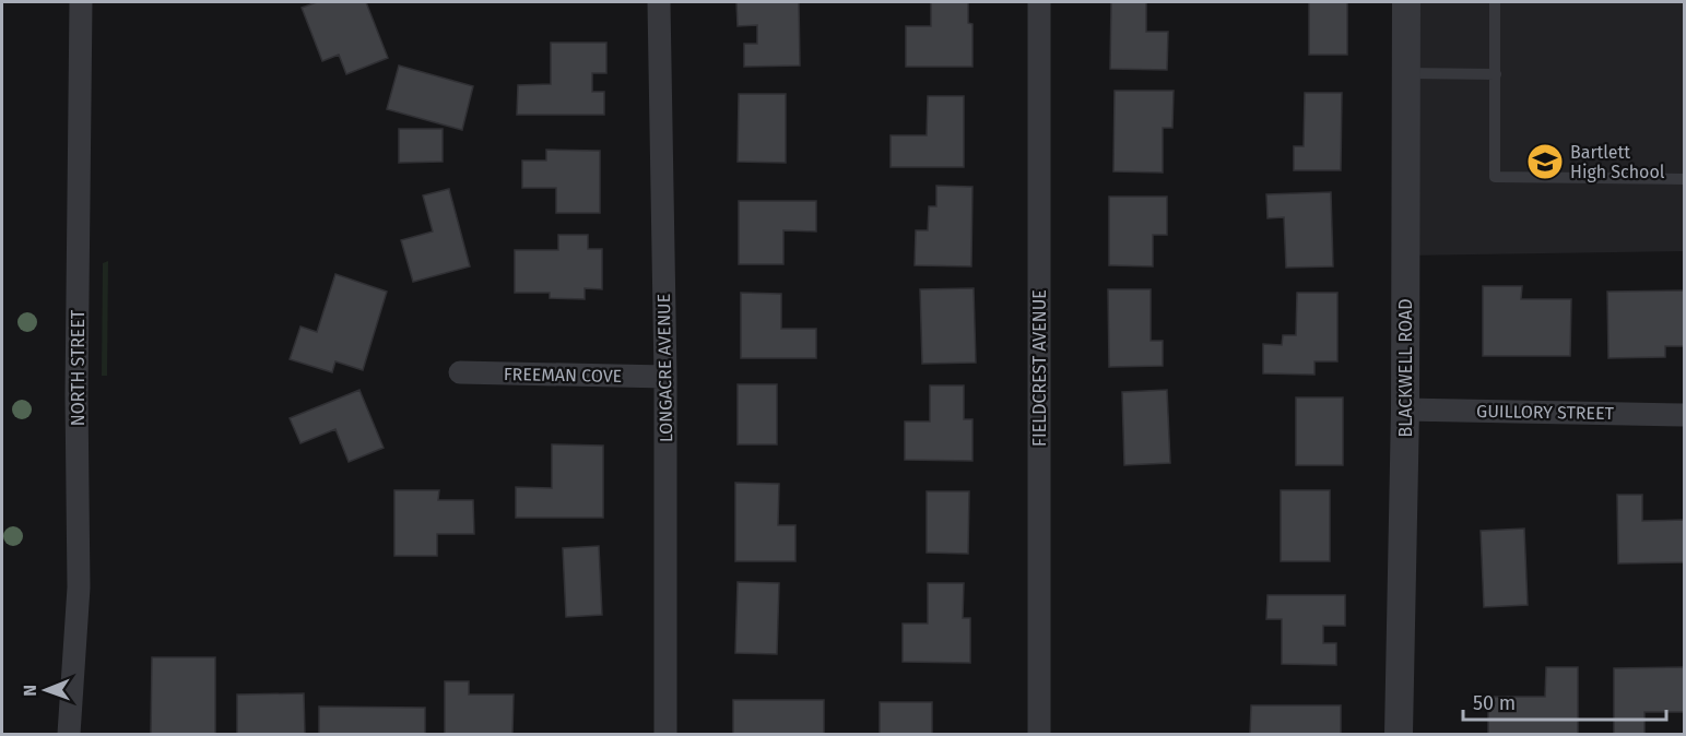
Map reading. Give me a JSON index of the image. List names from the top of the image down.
{
  "streets": {
    "street": [
      "NORTH STREET",
      "LONGACRE AVENUE",
      "FIELDCREST AVENUE",
      "BLACKWELL ROAD",
      "FREEMAN COVE",
      "GUILLORY STREET"
    ]
  },
  "crossings": [
    ["LONGACRE AVENUE", "FREEMAN COVE"],
    ["BLACKWELL ROAD", "GUILLORY STREET"]
  ],
  "places": {
    "school or university": ["Bartlett High School"]
  },
  "scale_bar": "50 m",
  "north": "left"
}
